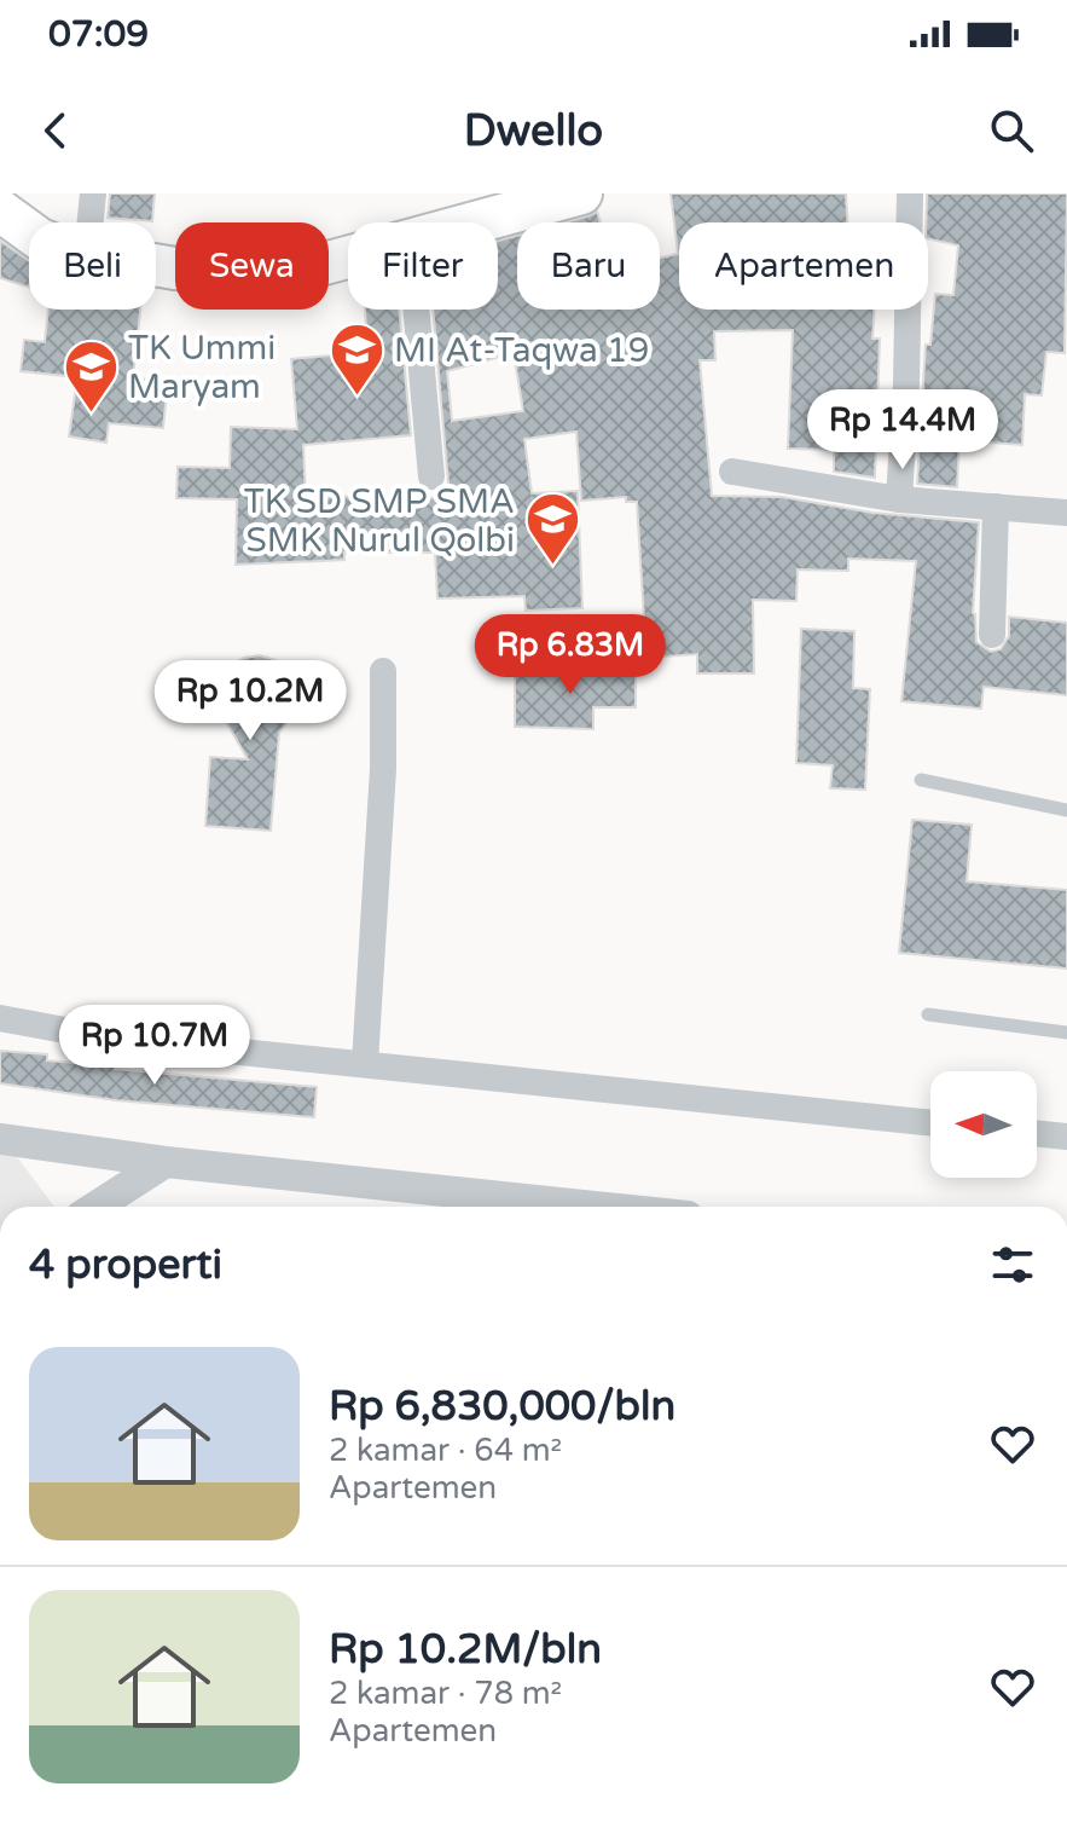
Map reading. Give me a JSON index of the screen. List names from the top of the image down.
{
  "places": {
    "school or university": ["MI At-Taqwa 19", "TK Ummi Maryam", "TK SD SMP SMA SMK Nurul Qolbi"]
  },
  "north": "left",
  "page": {
    "status": "07:09",
    "header": "Dwello",
    "chip": [
      "Beli",
      "Sewa",
      "Filter",
      "Baru",
      "Apartemen"
    ],
    "price": [
      "Rp 14.4M",
      "Rp 6.83M",
      "Rp 10.2M",
      "Rp 10.7M"
    ],
    "heading": "4 properti",
    "list": [
      {
        "name": "Rp 6,830,000/bln",
        "note": "2 kamar · 64 m² · Apartemen"
      },
      {
        "name": "Rp 10.2M/bln",
        "note": "2 kamar · 78 m² · Apartemen"
      }
    ]
  }
}
